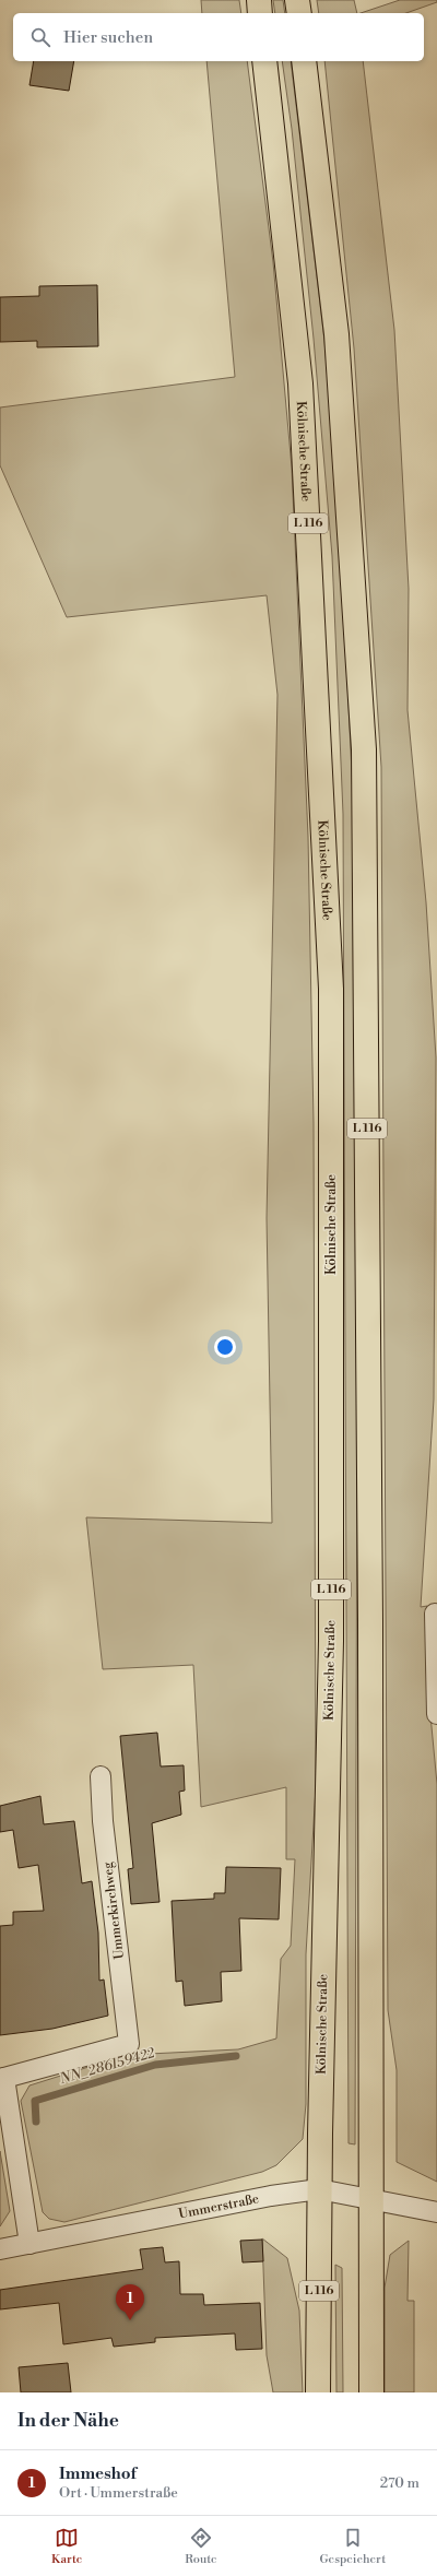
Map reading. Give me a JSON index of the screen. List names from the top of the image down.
{
  "streets": {
    "main road": ["Kölnische Straße", "L 116"],
    "street": ["Ummerkirchweg", "Ummerstraße"]
  },
  "crossings": [
    ["Kölnische Straße", "Ummerstraße"],
    ["L 116", "Ummerstraße"]
  ],
  "water": ["NN_286159422"],
  "page": {
    "search": "Hier suchen",
    "pins": "1",
    "heading": "In der Nähe",
    "list": [
      {
        "mark": "1",
        "name": "Immeshof",
        "note": "Ort · Ummerstraße",
        "value": "270 m"
      }
    ],
    "nav": ["Karte", "Route", "Gespeichert"]
  }
}
